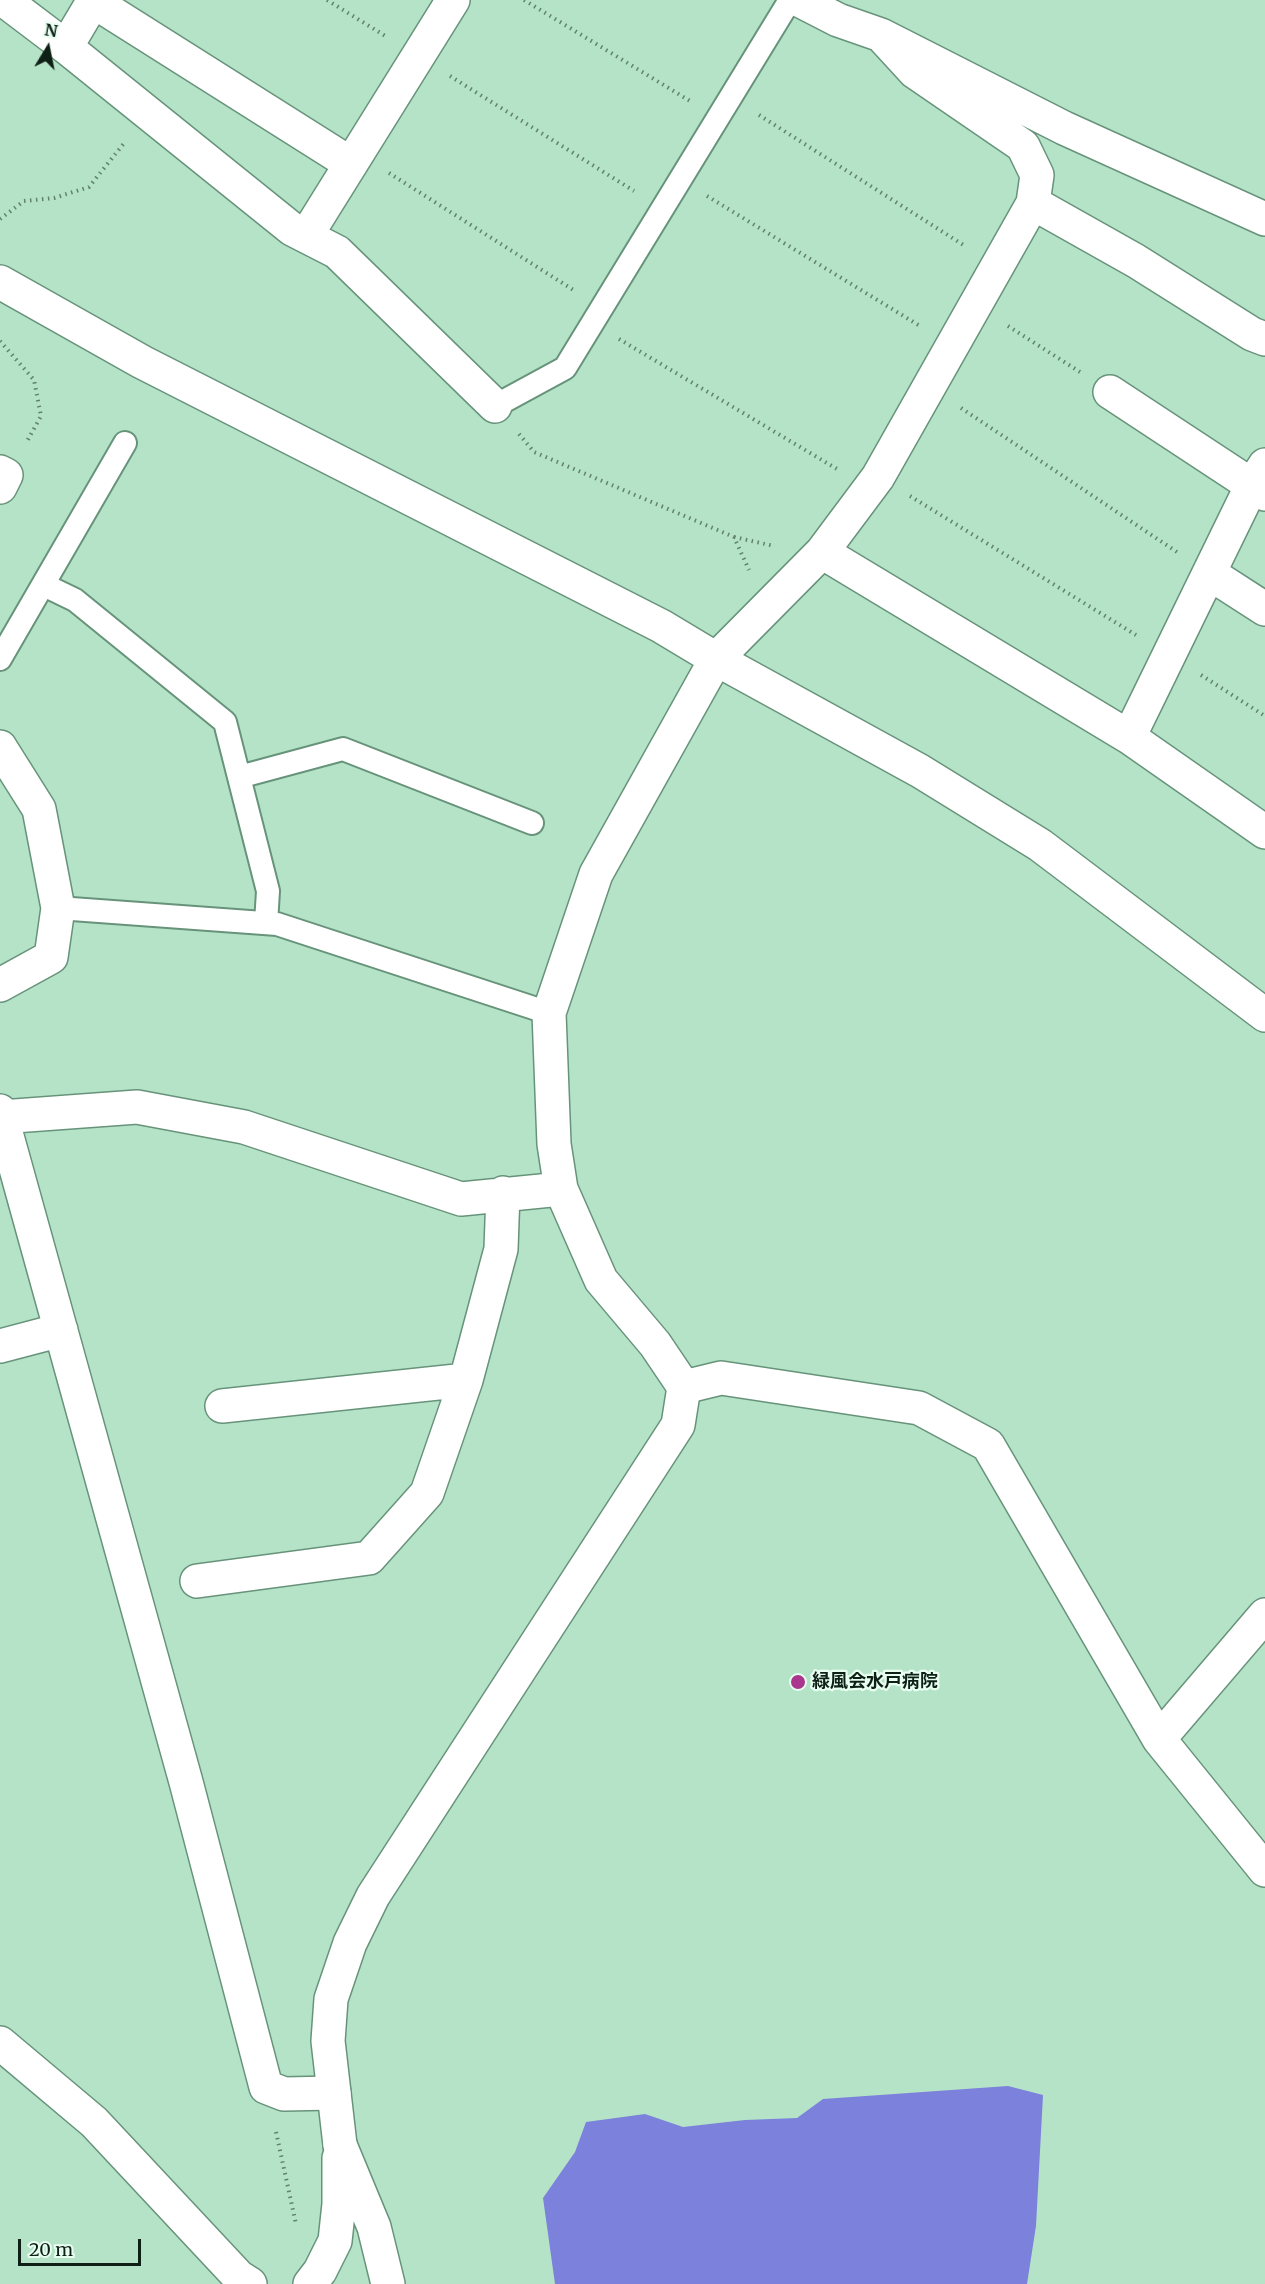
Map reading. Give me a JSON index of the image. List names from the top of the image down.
{
  "places": ["緑風会水戸病院"],
  "scale_bar": "20 m",
  "north": "top"
}
